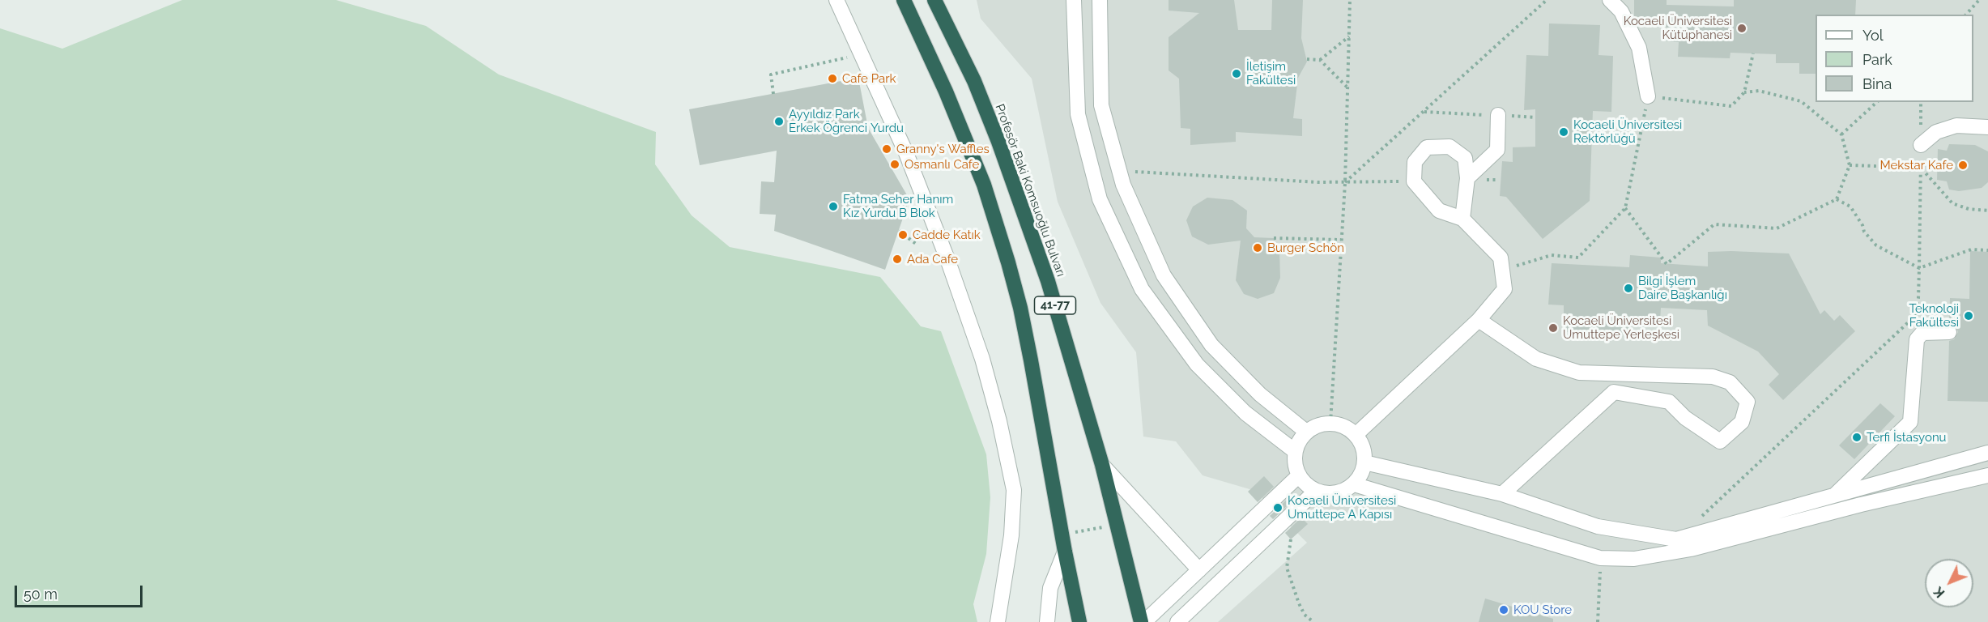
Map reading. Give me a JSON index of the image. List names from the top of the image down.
{
  "streets": {
    "highway": ["Profesör Baki Komsuoğlu Bulvarı", "41-77"]
  },
  "places": [
    "Kocaeli Üniversitesi Kütüphanesi",
    "İletişim Fakültesi",
    "Cafe Park",
    "Ayyıldız Park Erkek Öğrenci Yurdu",
    "Kocaeli Üniversitesi Rektörlüğü",
    "Granny's Waffles",
    "Osmanlı Cafe",
    "Mekstar Kafe",
    "Fatma Seher Hanım Kız Yurdu B Blok",
    "Cadde Katık",
    "Burger Schön",
    "Ada Cafe",
    "Bilgi İşlem Daire Başkanlığı",
    "Teknoloji Fakültesi",
    "Kocaeli Üniversitesi Umuttepe Yerleşkesi",
    "Terfi İstasyonu",
    "Kocaeli Üniversitesi Umuttepe A Kapısı",
    "KOU Store"
  ],
  "legend": ["Yol", "Park", "Bina"],
  "scale_bar": "50 m",
  "north": "bottom left"
}
